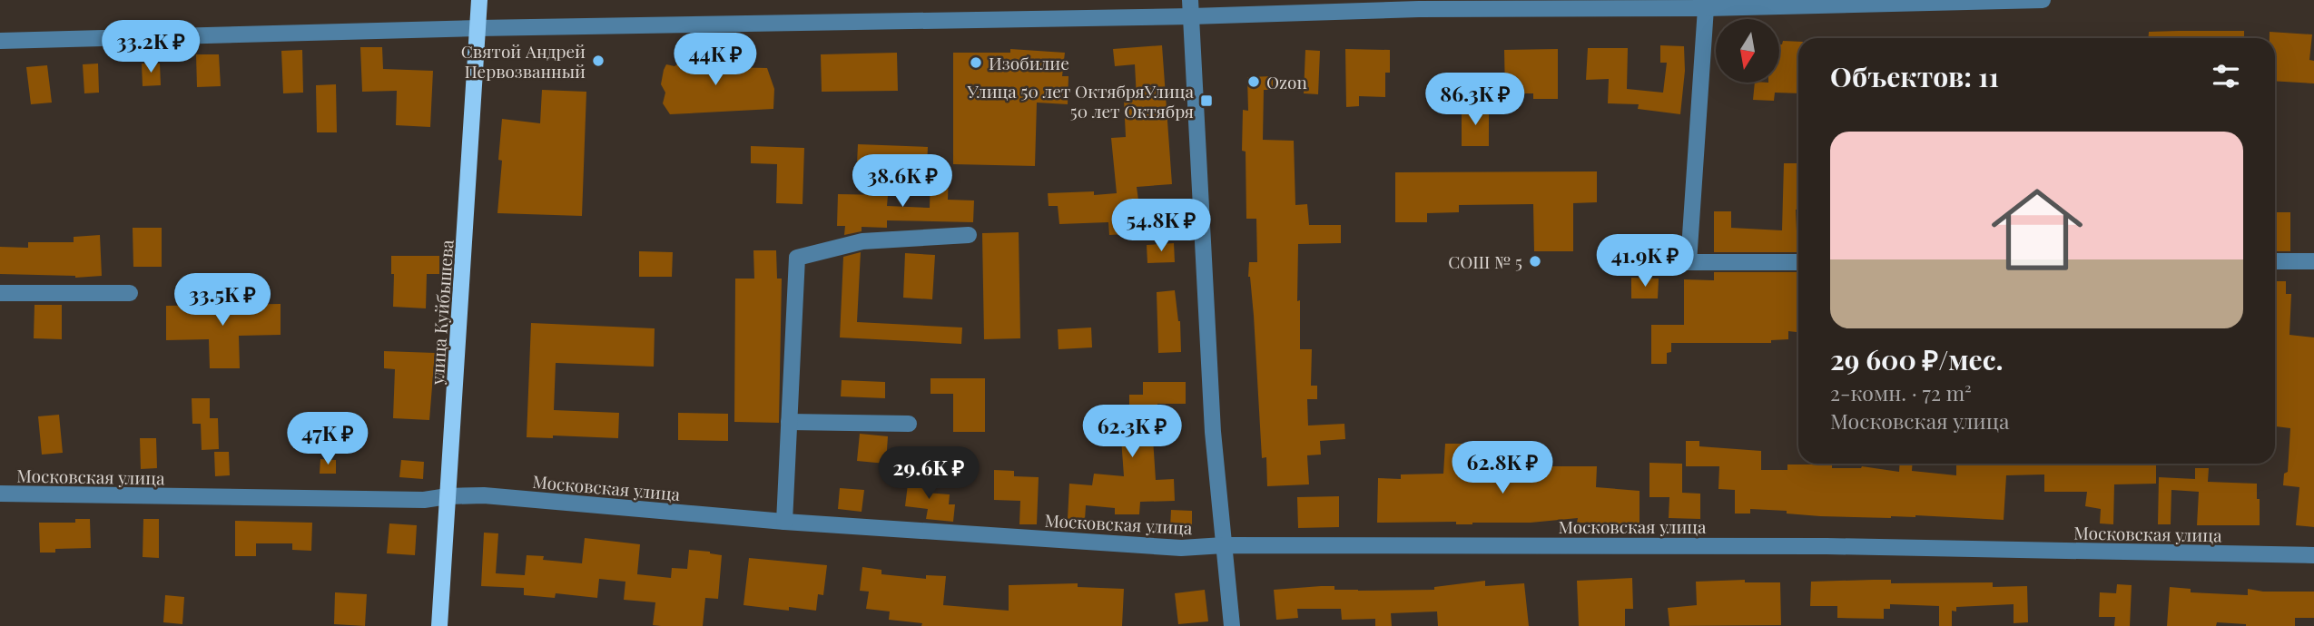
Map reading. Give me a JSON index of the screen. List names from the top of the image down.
{
  "streets": {
    "main road": ["улица Куйбышева"],
    "street": ["Московская улица"]
  },
  "crossings": [
    ["улица Куйбышева", "Московская улица"]
  ],
  "places": {
    "other": [
      "Святой Андрей Первозванный",
      "Изобилие",
      "Ozon",
      "СОШ № 5"
    ],
    "transit": ["Улица 50 лет ОктябряУлица 50 лет Октября"]
  },
  "north": "bottom",
  "page": {
    "price": [
      "33.2K ₽",
      "44K ₽",
      "86.3K ₽",
      "38.6K ₽",
      "54.8K ₽",
      "41.9K ₽",
      "33.5K ₽",
      "62.3K ₽",
      "47K ₽",
      "62.8K ₽",
      "29.6K ₽"
    ],
    "heading": "Объектов: 11",
    "list": [
      {
        "name": "29 600 ₽/мес.",
        "note": "2-комн. · 72 m² · Московская улица"
      }
    ]
  }
}
